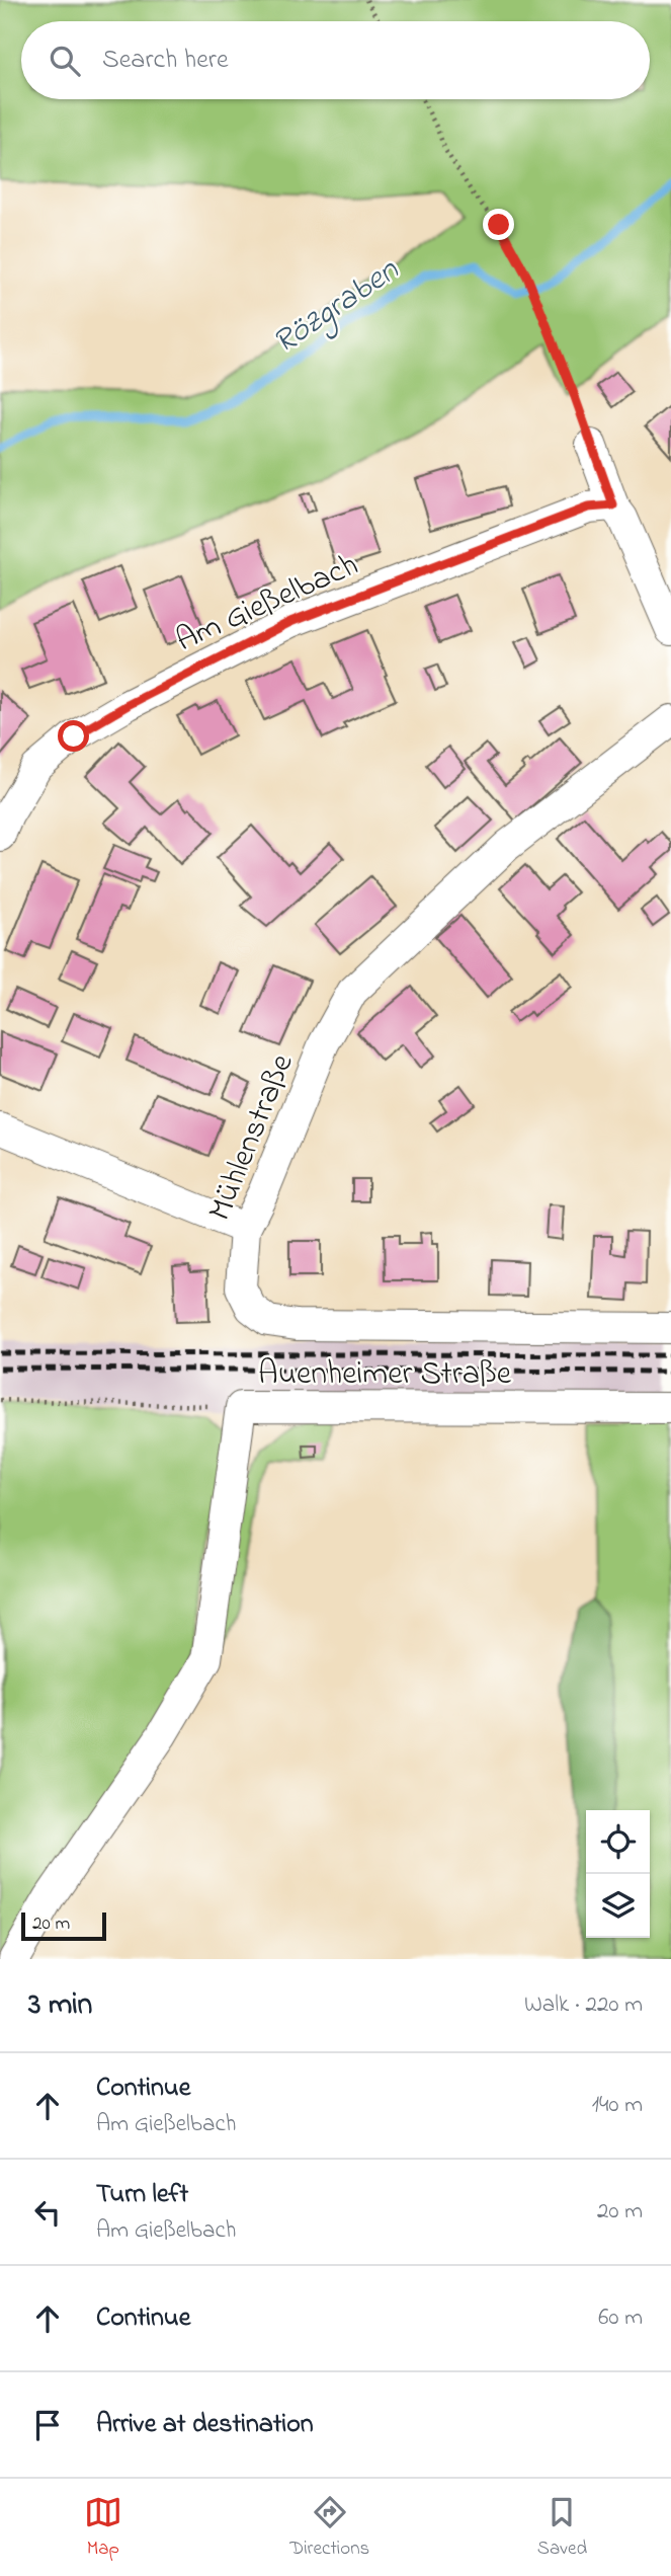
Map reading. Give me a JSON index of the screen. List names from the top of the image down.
{
  "streets": {
    "street": ["Am Gießelbach", "Mühlenstraße", "Auenheimer Straße"]
  },
  "water": ["Rözgraben"],
  "scale_bar": "20 m",
  "page": {
    "search": "Search here",
    "scale": "20 m",
    "heading": ["3 min", "Walk · 220 m"],
    "list": [
      ["Continue", "Am Gießelbach", "140 m"],
      ["Turn left", "Am Gießelbach", "20 m"],
      ["Continue", "60 m"],
      "Arrive at destination"
    ],
    "nav": ["Map", "Directions", "Saved"]
  }
}
